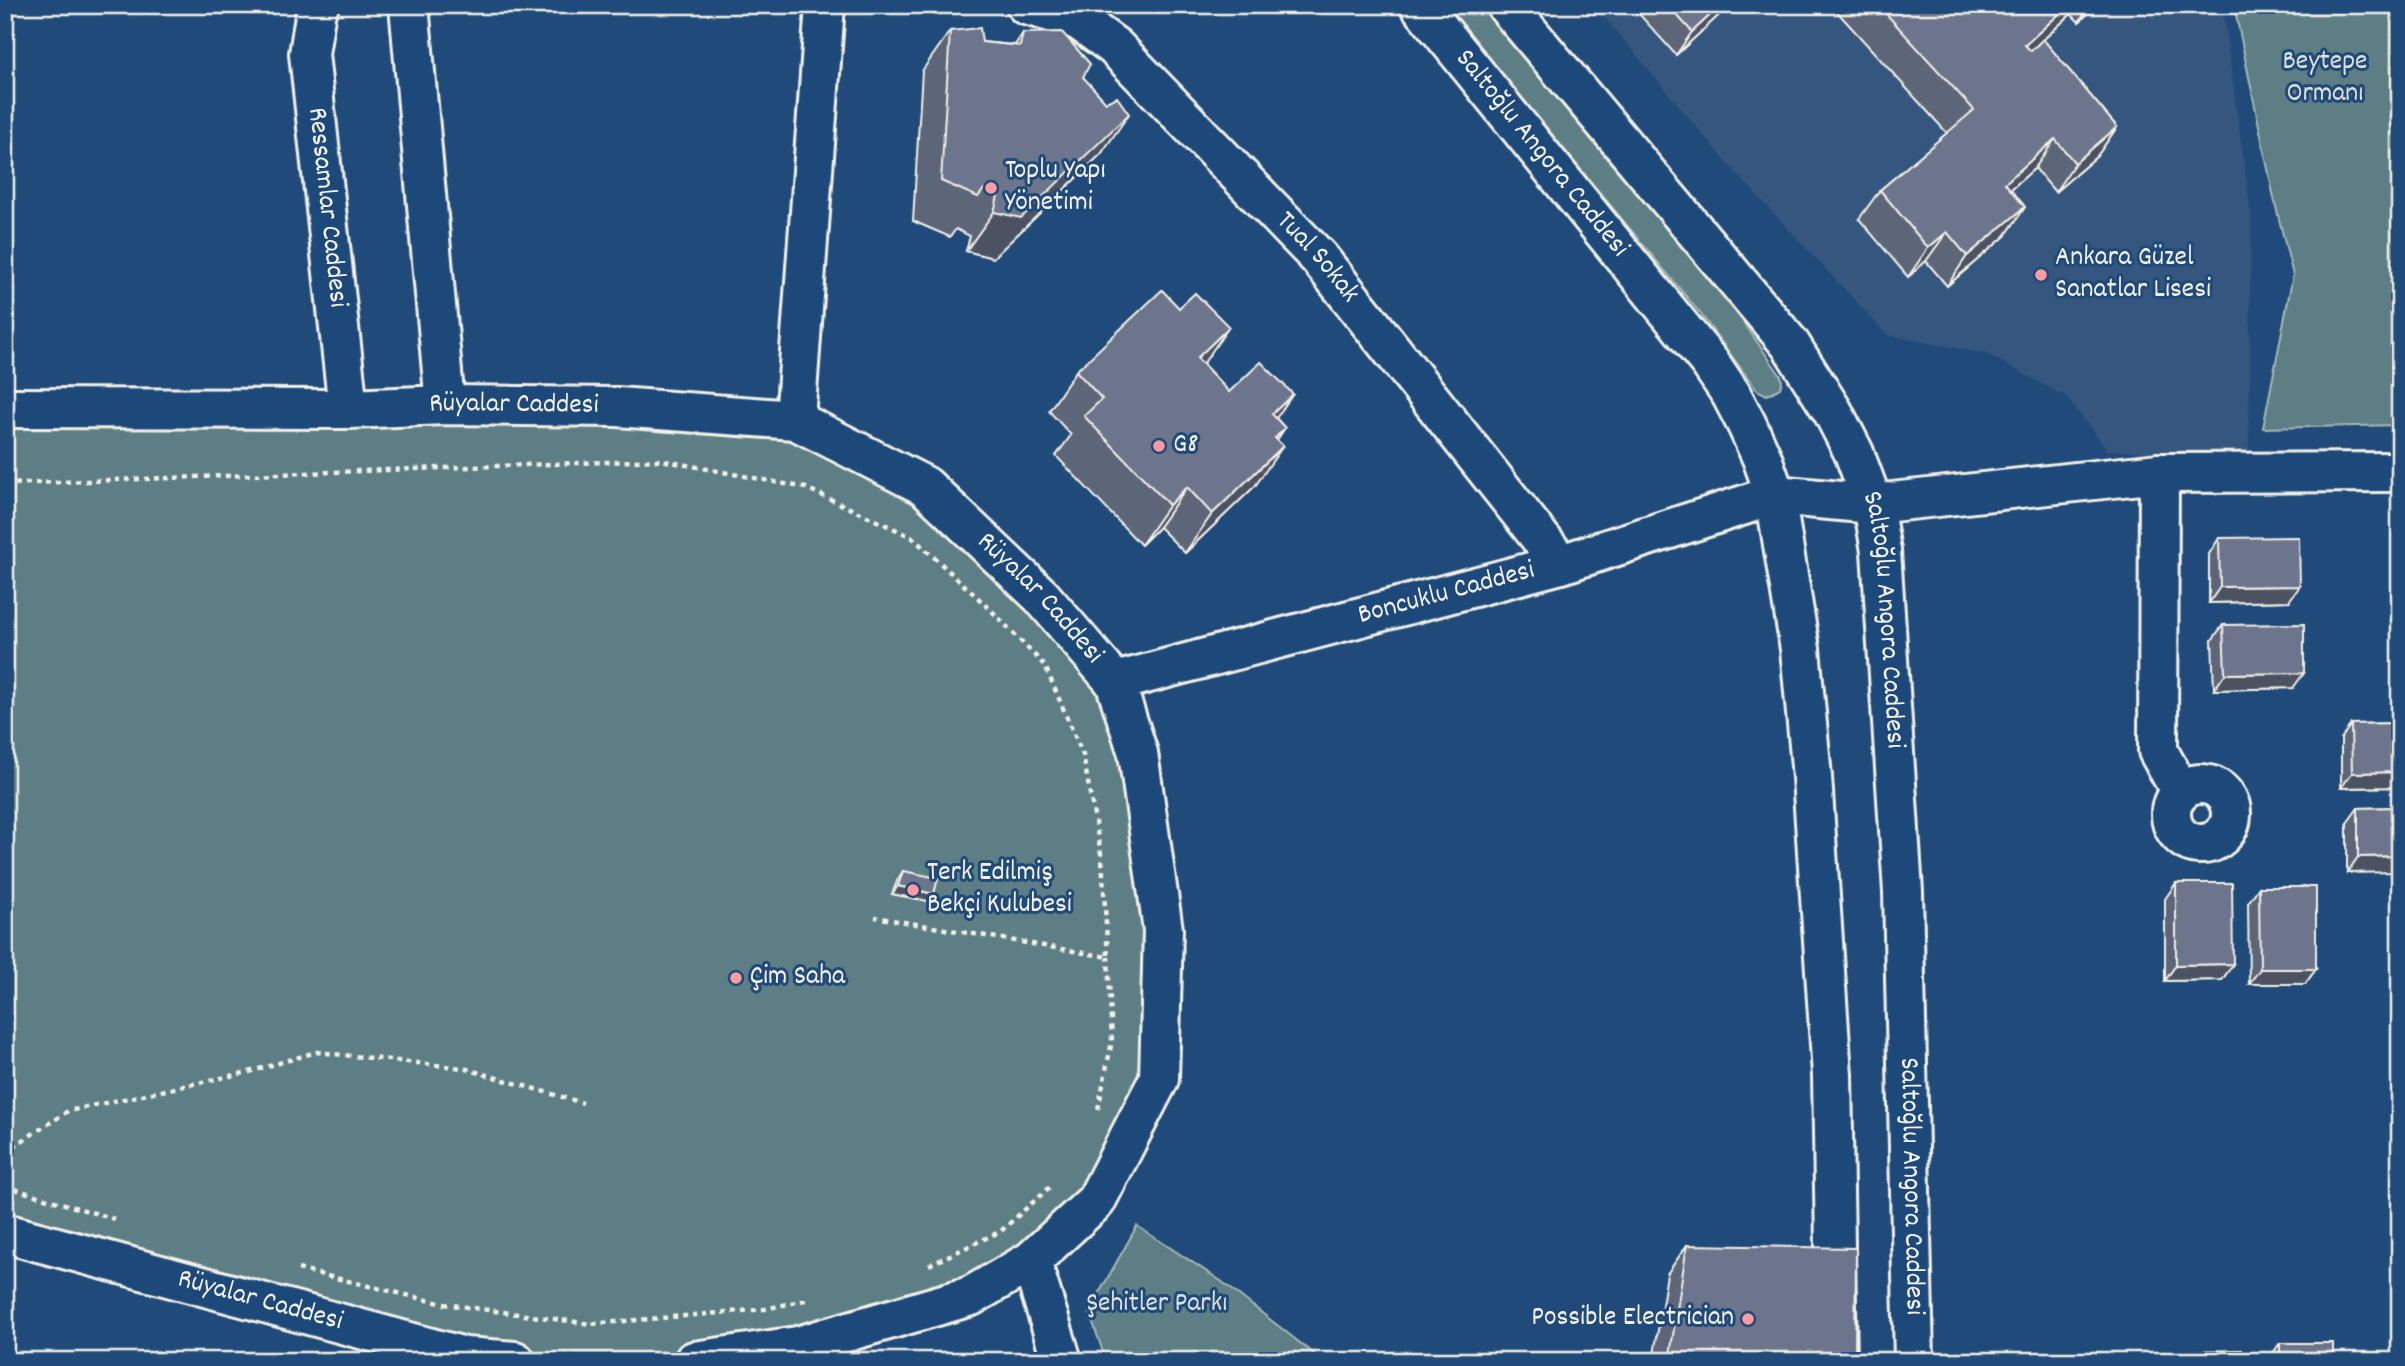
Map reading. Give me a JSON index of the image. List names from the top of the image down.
{
  "streets": {
    "street": [
      "Saltoğlu Angora Caddesi",
      "Ressamlar Caddesi",
      "Tual Sokak",
      "Rüyalar Caddesi",
      "Boncuklu Caddesi"
    ]
  },
  "crossings": [
    ["Saltoğlu Angora Caddesi", "Boncuklu Caddesi"],
    ["Ressamlar Caddesi", "Rüyalar Caddesi"],
    ["Tual Sokak", "Boncuklu Caddesi"],
    ["Rüyalar Caddesi", "Boncuklu Caddesi"]
  ],
  "parks": ["Beytepe Ormanı", "Şehitler Parkı"],
  "places": [
    "Toplu Yapı Yönetimi",
    "Ankara Güzel Sanatlar Lisesi",
    "G8",
    "Terk Edilmiş Bekçi Kulubesi",
    "Çim Saha",
    "Possible Electrician"
  ]
}
